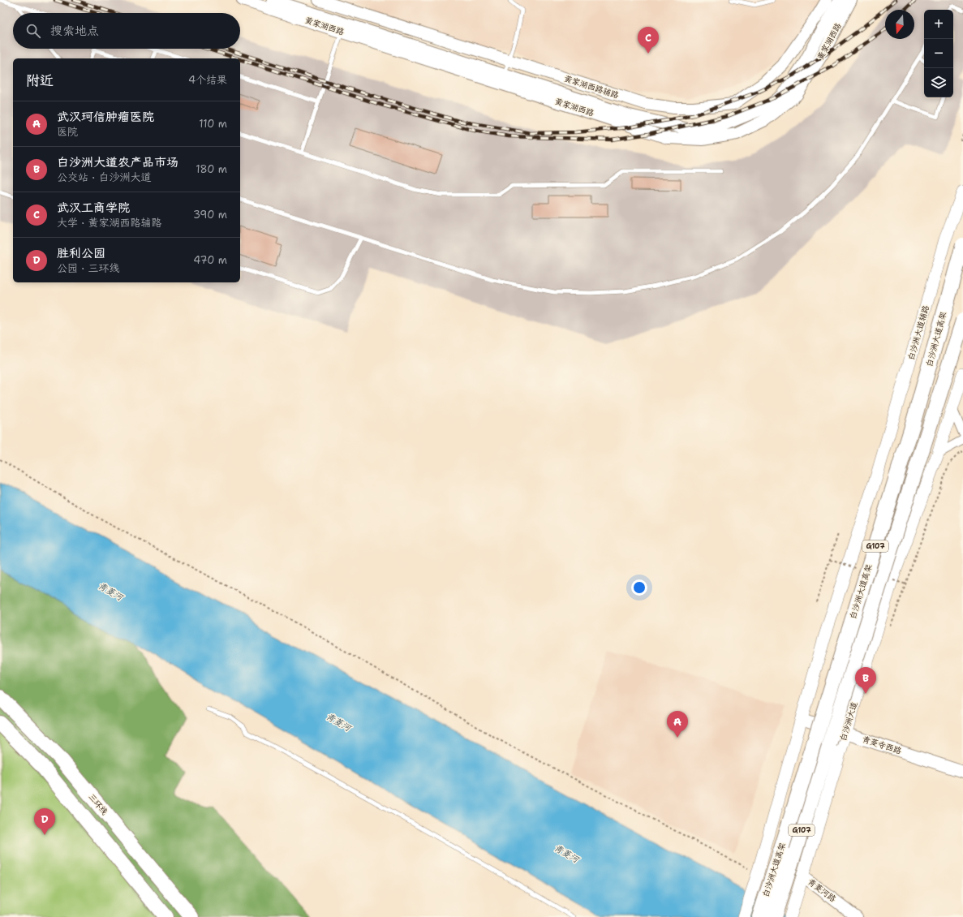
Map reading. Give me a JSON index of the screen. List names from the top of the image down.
{
  "streets": {
    "highway": ["白沙洲大道高架", "G107", "三环线"],
    "main road": [
      "黄家湖西路",
      "黄家湖西路辅路",
      "白沙洲大道辅路",
      "白沙洲大道",
      "青菱寺西路",
      "青菱河路"
    ]
  },
  "crossings": [
    ["白沙洲大道辅路", "青菱寺西路"],
    ["白沙洲大道", "青菱寺西路"],
    ["白沙洲大道", "青菱河路"]
  ],
  "water": ["青菱河"],
  "north": "bottom",
  "page": {
    "map_buttons": ["+", "−"],
    "search": "搜索地点",
    "pins": [
      "C",
      "B",
      "A",
      "D"
    ],
    "heading": ["附近", "4个结果"],
    "list": [
      {
        "mark": "A",
        "name": "武汉珂信肿瘤医院",
        "note": "医院",
        "value": "110 m"
      },
      {
        "mark": "B",
        "name": "白沙洲大道农产品市场",
        "note": "公交站 · 白沙洲大道",
        "value": "180 m"
      },
      {
        "mark": "C",
        "name": "武汉工商学院",
        "note": "大学 · 黄家湖西路辅路",
        "value": "390 m"
      },
      {
        "mark": "D",
        "name": "胜利公园",
        "note": "公园 · 三环线",
        "value": "470 m"
      }
    ]
  }
}
